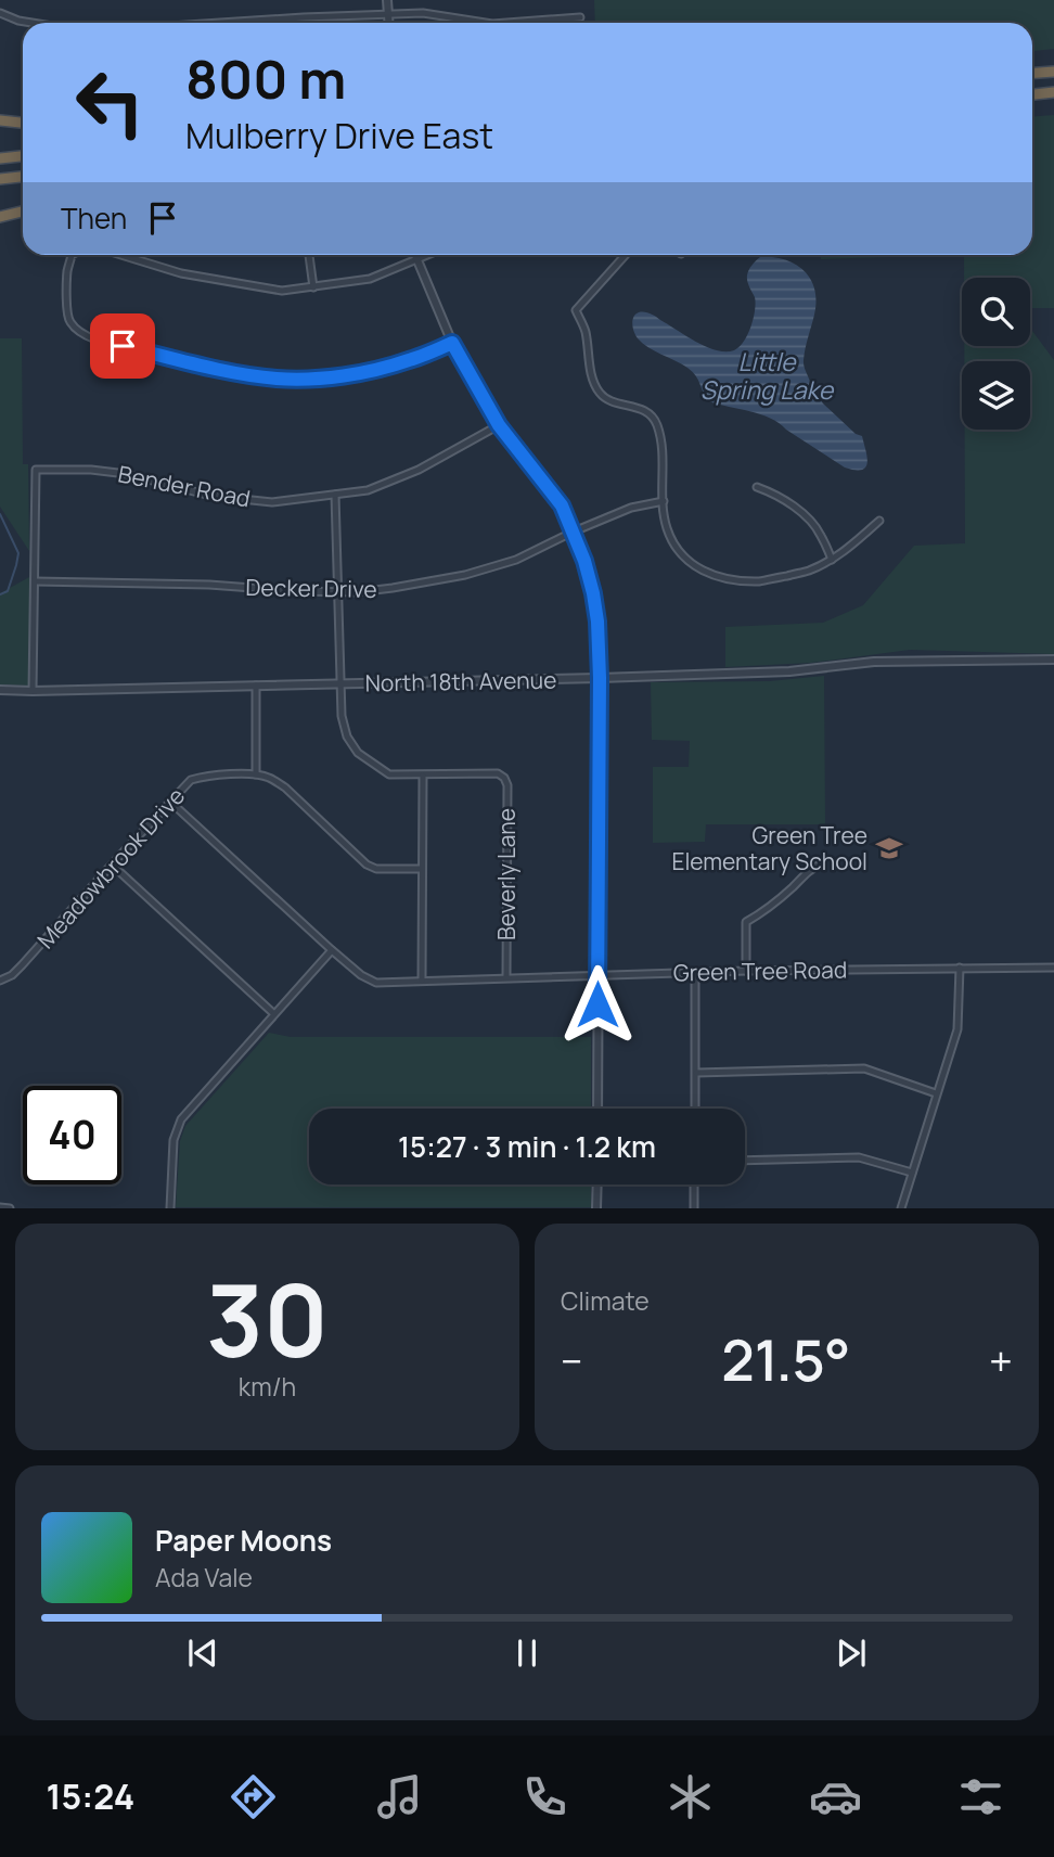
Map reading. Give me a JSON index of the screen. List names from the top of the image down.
{
  "streets": {
    "street": [
      "Bender Road",
      "Decker Drive",
      "North 18th Avenue",
      "Meadowbrook Drive",
      "Beverly Lane",
      "Green Tree Road"
    ]
  },
  "crossings": [
    ["Bender Road", "Decker Drive"],
    ["Bender Road", "Beverly Lane"],
    ["Decker Drive", "Beverly Lane"],
    ["North 18th Avenue", "Beverly Lane"],
    ["Meadowbrook Drive", "Green Tree Road"],
    ["Beverly Lane", "Green Tree Road"]
  ],
  "water": ["Little Spring Lake"],
  "places": {
    "school or university": ["Green Tree Elementary School"]
  },
  "page": {
    "turn": ["800 m", "Mulberry Drive East"],
    "then": "Then",
    "limit": "40",
    "trip": "15:27 · 3 min · 1.2 km",
    "tile": [
      ["30", "km/h"],
      "Climate"
    ],
    "heat": ["−", "21.5°", "+"],
    "song": ["Paper Moons", "Ada Vale"],
    "tabs": "15:24"
  }
}
